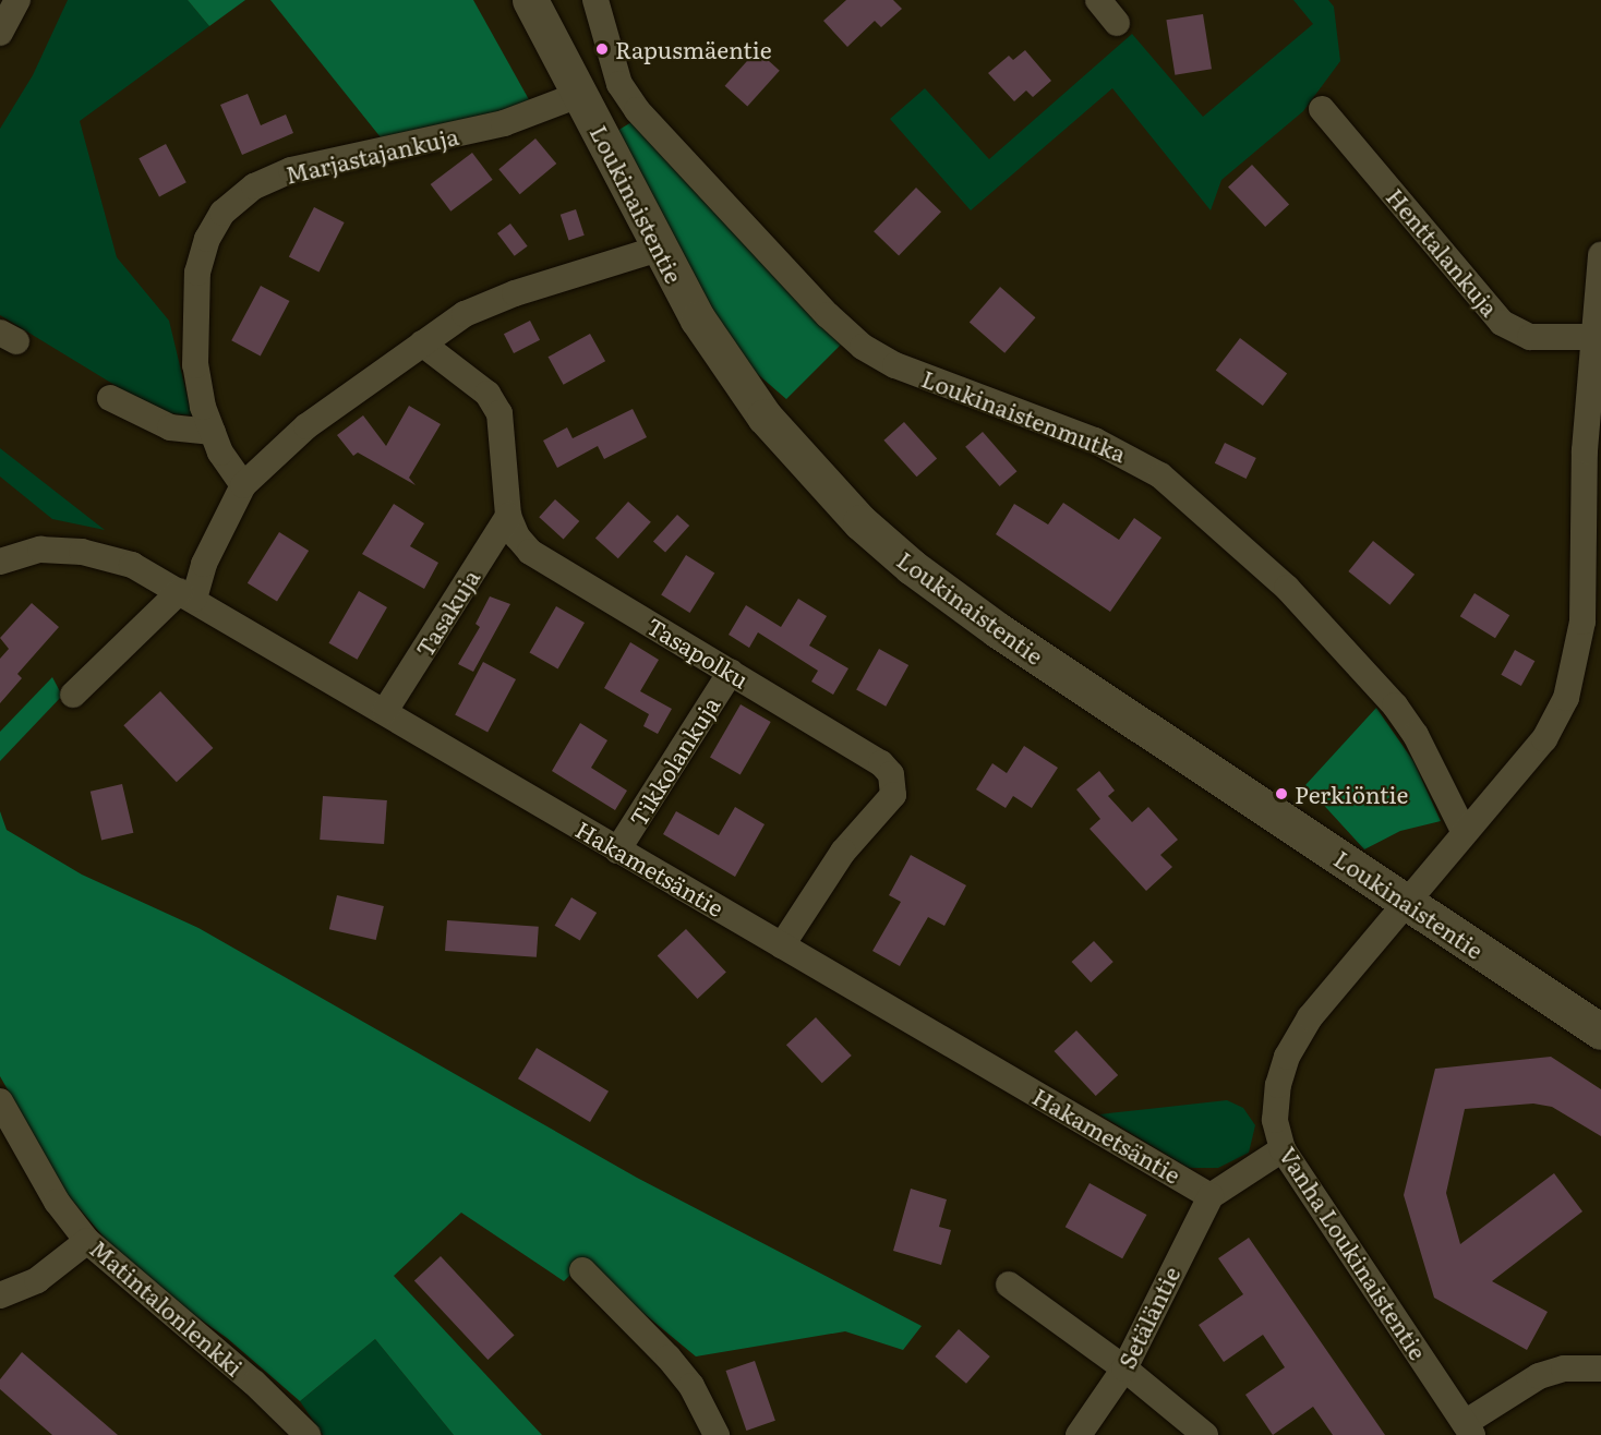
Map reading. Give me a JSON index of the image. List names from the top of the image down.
{
  "streets": {
    "street": [
      "Marjastajankuja",
      "Loukinaistentie",
      "Henttalankuja",
      "Loukinaistenmutka",
      "Tasakuja",
      "Tasapolku",
      "Tikkolankuja",
      "Hakametsäntie",
      "Vanha Loukinaistentie",
      "Matintalonlenkki",
      "Setäläntie"
    ]
  },
  "crossings": [
    ["Marjastajankuja", "Loukinaistentie"],
    ["Loukinaistentie", "Vanha Loukinaistentie"],
    ["Tasakuja", "Tasapolku"],
    ["Tasakuja", "Hakametsäntie"],
    ["Tasapolku", "Tikkolankuja"],
    ["Tasapolku", "Hakametsäntie"],
    ["Tikkolankuja", "Hakametsäntie"],
    ["Hakametsäntie", "Setäläntie"]
  ],
  "places": ["Rapusmäentie", "Perkiöntie"]
}
